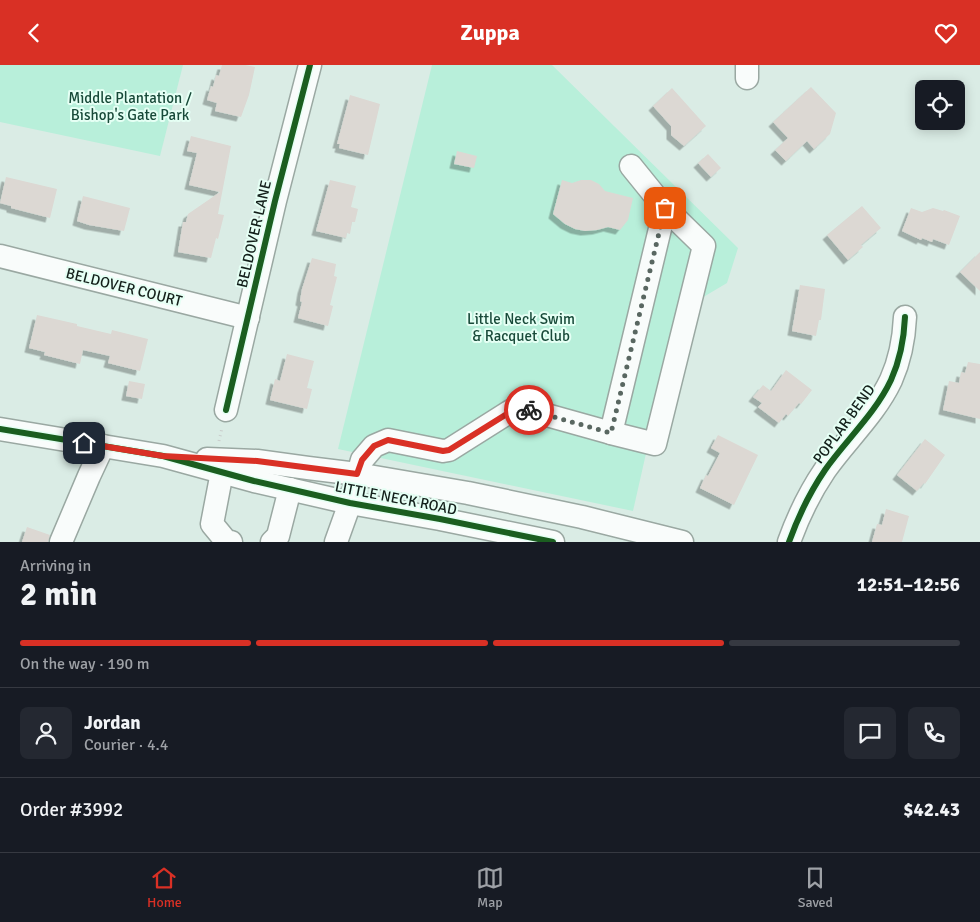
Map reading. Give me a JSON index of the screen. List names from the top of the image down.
{
  "streets": {
    "street": [
      "BELDOVER LANE",
      "BELDOVER COURT",
      "POPLAR BEND",
      "LITTLE NECK ROAD"
    ]
  },
  "crossings": [
    ["BELDOVER LANE", "BELDOVER COURT"]
  ],
  "parks": ["Middle Plantation / Bishop's Gate Park", "Little Neck Swim & Racquet Club"],
  "page": {
    "header": "Zuppa",
    "heading": ["2 min", "Arriving in", "12:51–12:56"],
    "panel": [
      "Jordan",
      "Courier · 4.4",
      "Order #3992",
      "$42.43"
    ],
    "bar": "On the way · 190 m",
    "tabs": ["Home", "Map", "Saved"]
  }
}
